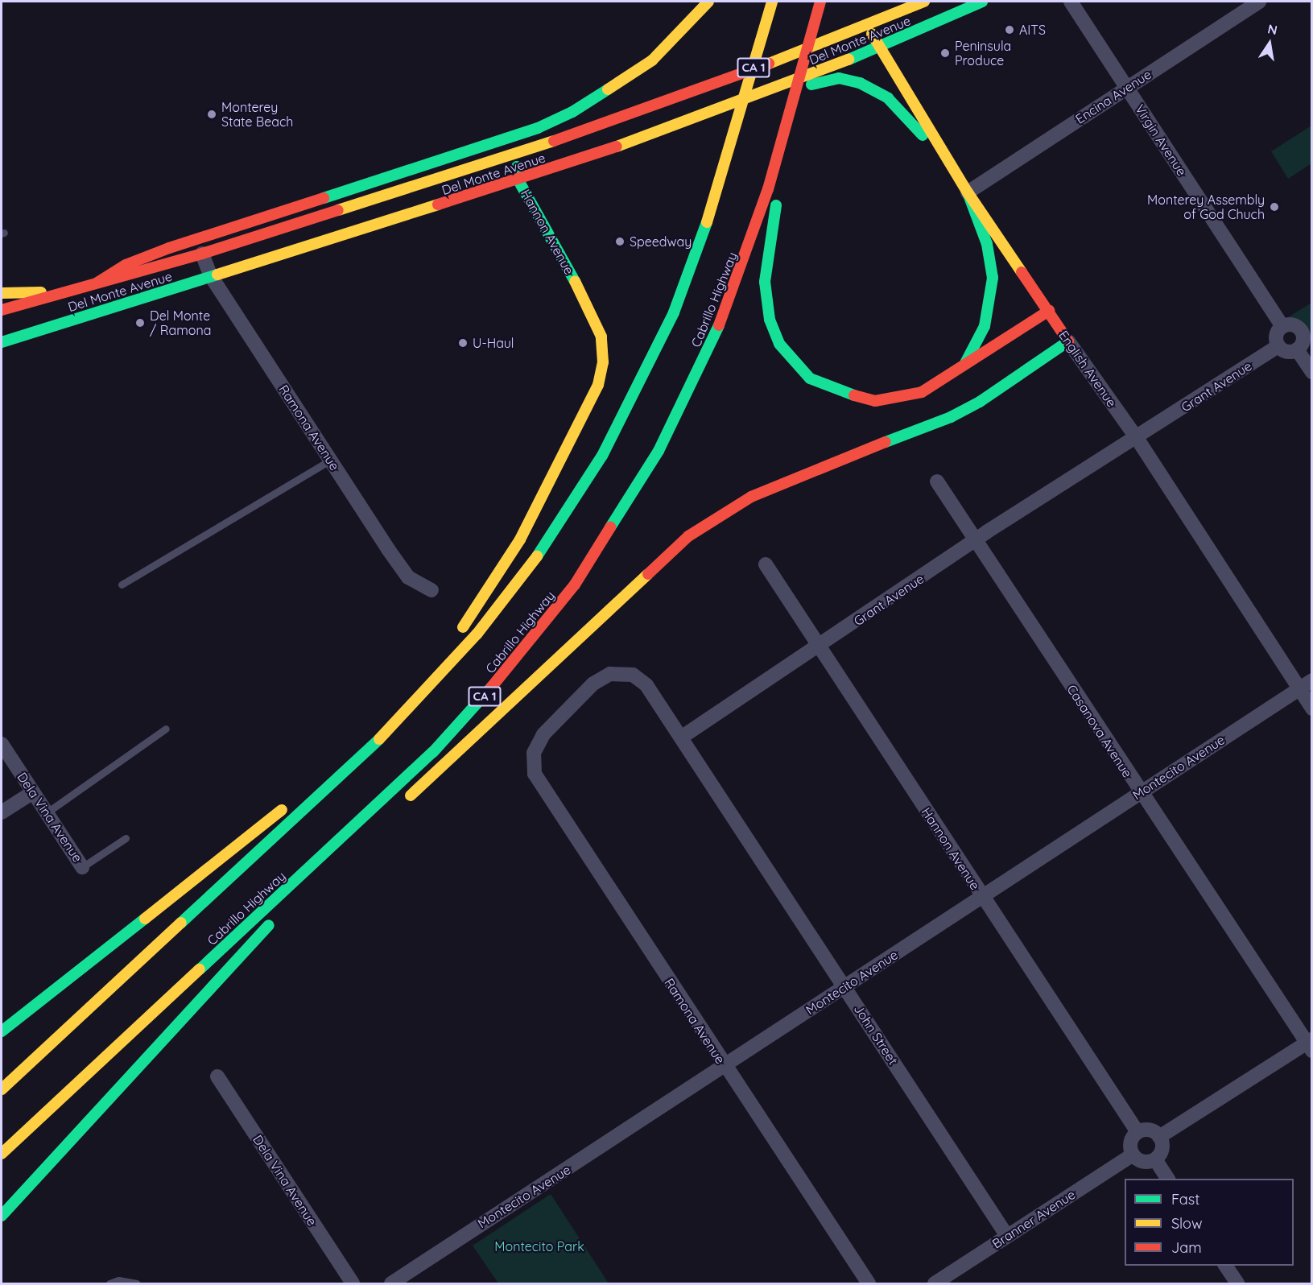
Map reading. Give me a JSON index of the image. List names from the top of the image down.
{
  "streets": {
    "main road": [
      "Del Monte Avenue",
      "CA 1",
      "Hannon Avenue",
      "Cabrillo Highway",
      "English Avenue"
    ],
    "street": [
      "Encina Avenue",
      "Virgin Avenue",
      "Grant Avenue",
      "Ramona Avenue",
      "Casanova Avenue",
      "Montecito Avenue",
      "Dela Vina Avenue",
      "John Street",
      "Branner Avenue"
    ]
  },
  "crossings": [
    ["Del Monte Avenue", "Hannon Avenue"],
    ["Del Monte Avenue", "English Avenue"],
    ["Del Monte Avenue", "Ramona Avenue"],
    ["CA 1", "Hannon Avenue"],
    ["Encina Avenue", "Virgin Avenue"],
    ["Encina Avenue", "English Avenue"],
    ["Virgin Avenue", "Grant Avenue"],
    ["Hannon Avenue", "Grant Avenue"],
    ["Hannon Avenue", "Montecito Avenue"],
    ["Hannon Avenue", "Branner Avenue"],
    ["English Avenue", "Grant Avenue"],
    ["English Avenue", "Montecito Avenue"],
    ["Grant Avenue", "Ramona Avenue"],
    ["Grant Avenue", "Casanova Avenue"],
    ["Grant Avenue", "John Street"],
    ["Ramona Avenue", "Montecito Avenue"],
    ["Ramona Avenue", "John Street"],
    ["Casanova Avenue", "Montecito Avenue"],
    ["Montecito Avenue", "John Street"],
    ["John Street", "Branner Avenue"]
  ],
  "parks": ["Montecito Park"],
  "places": [
    "AITS",
    "Peninsula Produce",
    "Monterey State Beach",
    "Monterey Assembly of God Chuch",
    "Speedway",
    "Del Monte / Ramona",
    "U-Haul"
  ],
  "legend": ["Fast", "Slow", "Jam"],
  "north": "top"
}
